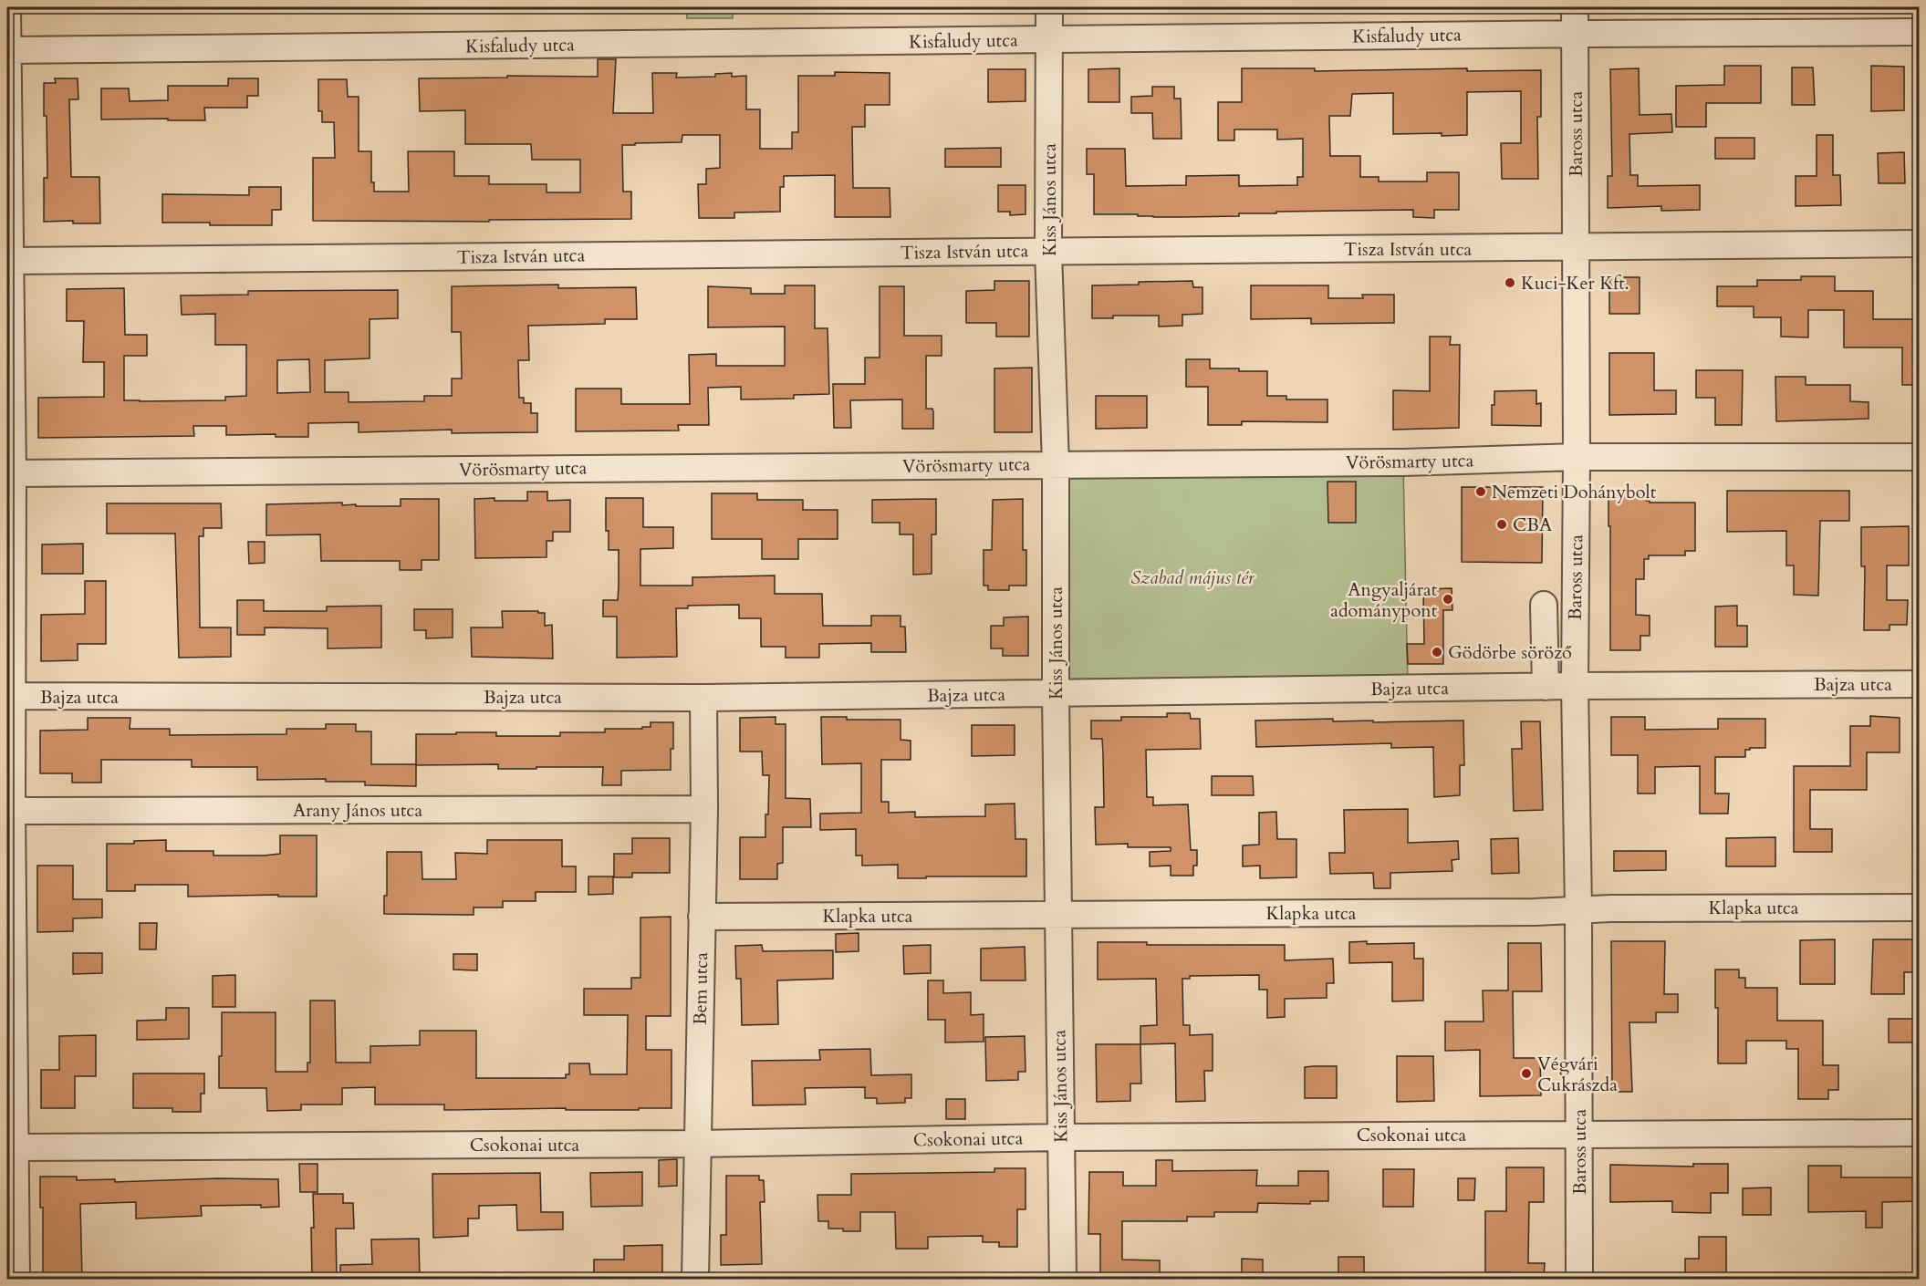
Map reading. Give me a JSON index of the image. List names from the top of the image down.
{
  "streets": {
    "street": [
      "Kisfaludy utca",
      "Baross utca",
      "Kiss János utca",
      "Tisza István utca",
      "Vörösmarty utca",
      "Bajza utca",
      "Arany János utca",
      "Klapka utca",
      "Bem utca",
      "Csokonai utca"
    ]
  },
  "crossings": [
    ["Kisfaludy utca", "Baross utca"],
    ["Kisfaludy utca", "Kiss János utca"],
    ["Baross utca", "Tisza István utca"],
    ["Baross utca", "Vörösmarty utca"],
    ["Baross utca", "Bajza utca"],
    ["Baross utca", "Klapka utca"],
    ["Baross utca", "Csokonai utca"],
    ["Kiss János utca", "Tisza István utca"],
    ["Kiss János utca", "Vörösmarty utca"],
    ["Kiss János utca", "Bajza utca"],
    ["Kiss János utca", "Klapka utca"],
    ["Kiss János utca", "Csokonai utca"],
    ["Bajza utca", "Bem utca"],
    ["Arany János utca", "Bem utca"],
    ["Klapka utca", "Bem utca"],
    ["Bem utca", "Csokonai utca"]
  ],
  "parks": ["Szabad május tér"],
  "places": [
    "Kuci-Ker Kft.",
    "Nemzeti Dohánybolt",
    "CBA",
    "Angyaljárat adománypont",
    "Gödörbe söröző",
    "Végvári Cukrászda"
  ]
}
